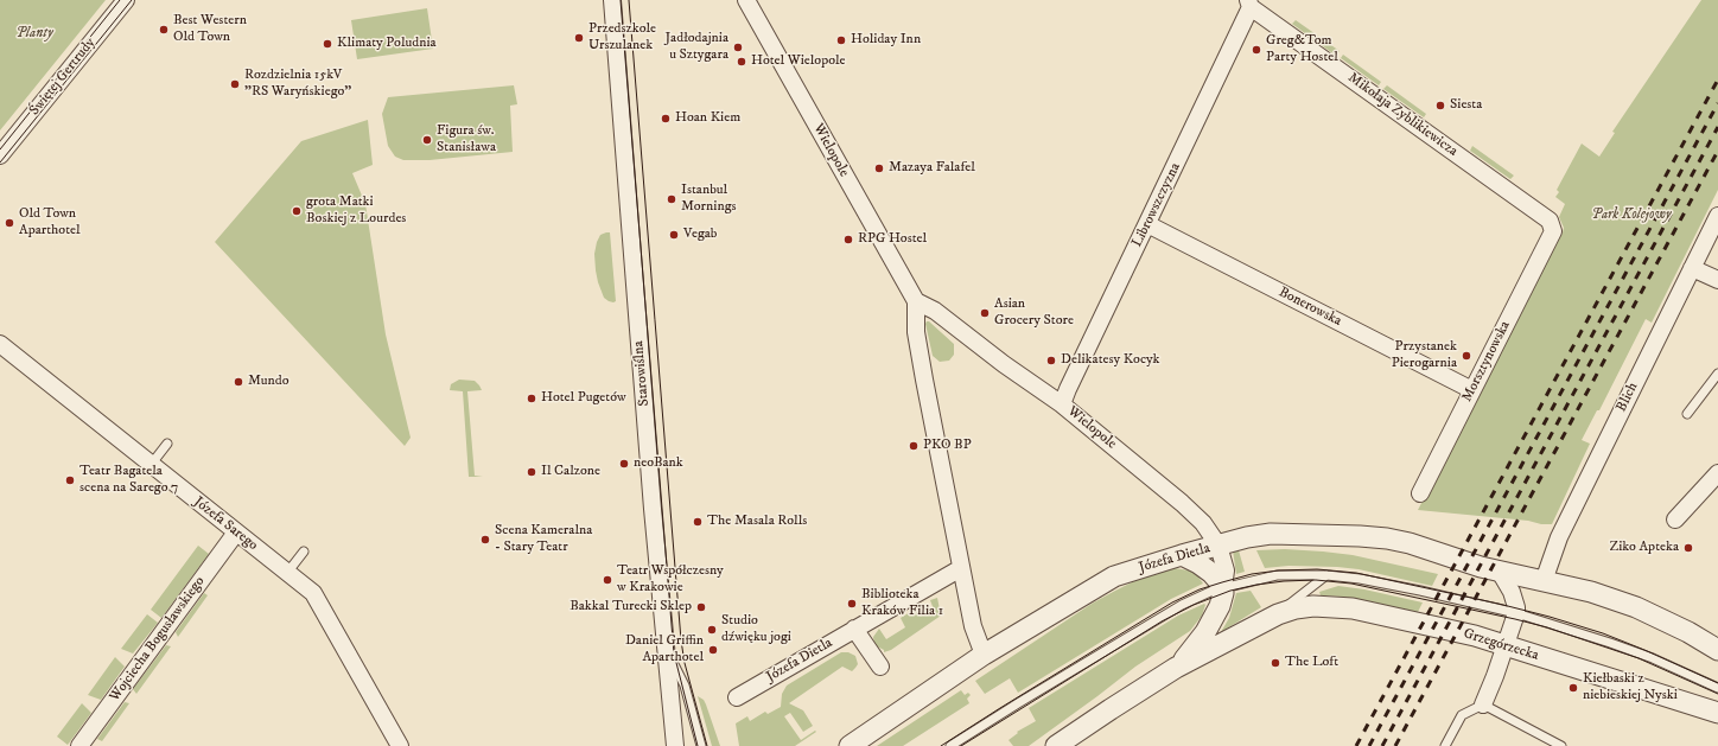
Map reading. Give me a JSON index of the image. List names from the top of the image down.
{
  "streets": {
    "street": [
      "Świętej Gertrudy",
      "Mikołaja Zyblikiewicza",
      "Wielopole",
      "Librowszczyzna",
      "Bonerowska",
      "Morsztynowska",
      "Starowiślna",
      "Blich",
      "Józefa Sarego",
      "Józefa Dietla",
      "Wojciecha Bogusławskiego",
      "Grzegórzecka"
    ]
  },
  "crossings": [
    ["Mikołaja Zyblikiewicza", "Librowszczyzna"],
    ["Mikołaja Zyblikiewicza", "Morsztynowska"],
    ["Wielopole", "Librowszczyzna"],
    ["Wielopole", "Józefa Dietla"],
    ["Librowszczyzna", "Bonerowska"],
    ["Bonerowska", "Morsztynowska"],
    ["Blich", "Józefa Dietla"],
    ["Józefa Sarego", "Wojciecha Bogusławskiego"]
  ],
  "parks": ["Planty", "Park Kolejowy"],
  "places": [
    "Best Western Old Town",
    "Przedszkole Urszulanek",
    "Holiday Inn",
    "Klimaty Poludnia",
    "Jadłodajnia u Sztygara",
    "Greg&Tom Party Hostel",
    "Hotel Wielopole",
    "Rozdzielnia 15kV \"RS Waryńskiego\"",
    "Siesta",
    "Hoan Kiem",
    "Figura św. Stanisława",
    "Mazaya Falafel",
    "Istanbul Mornings",
    "grota Matki Boskiej z Lourdes",
    "Old Town Aparthotel",
    "Vegab",
    "RPG Hostel",
    "Asian Grocery Store",
    "Przystanek Pierogarnia",
    "Delikatesy Kocyk",
    "Mundo",
    "Hotel Pugetów",
    "PKO BP",
    "neoBank",
    "Il Calzone",
    "Teatr Bagatela scena na Sarego 7",
    "The Masala Rolls",
    "Scena Kameralna - Stary Teatr",
    "Ziko Apteka",
    "Teatr Współczesny w Krakowie",
    "Biblioteka Kraków Filia 1",
    "Bakkal Turecki Sklep",
    "Studio dźwięku jogi",
    "Daniel Griffin Aparthotel",
    "The Loft",
    "Kiełbaski z niebieskiej Nyski"
  ]
}
